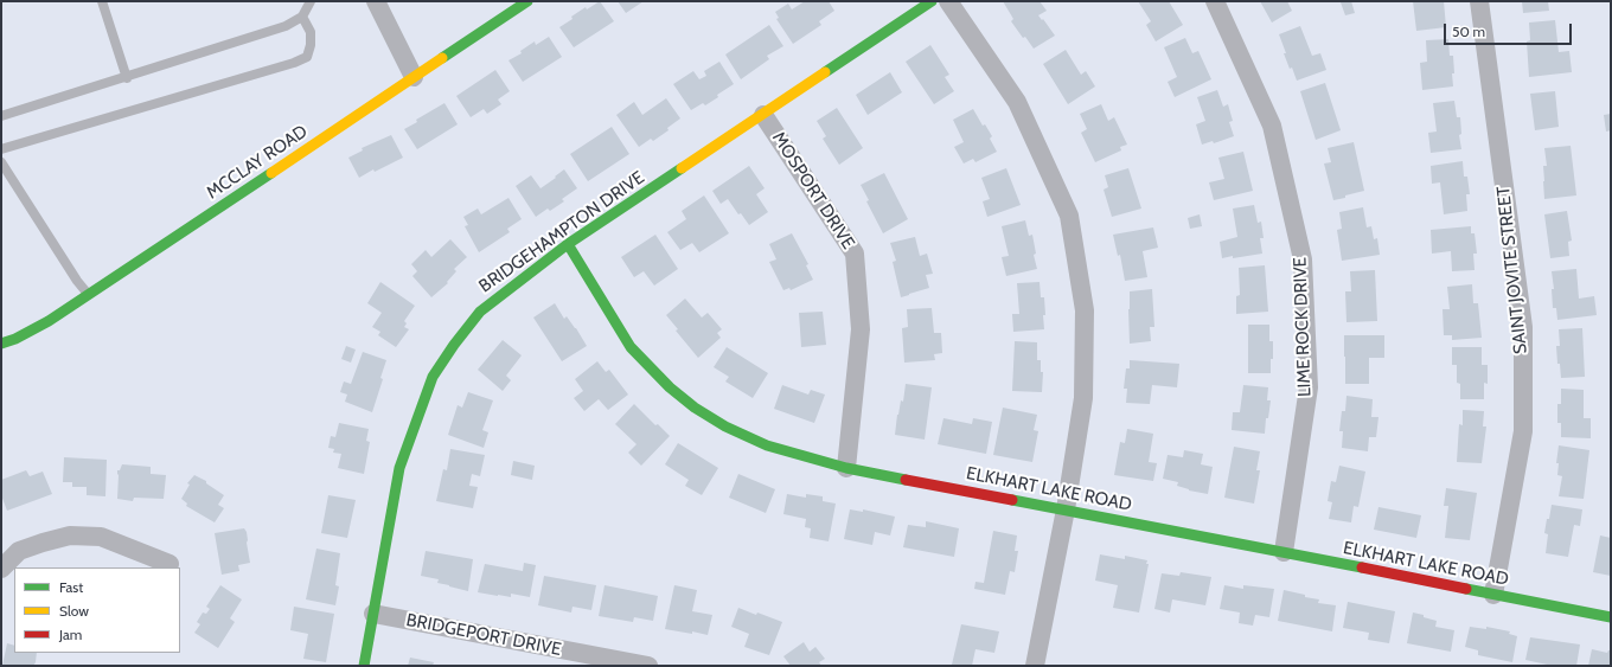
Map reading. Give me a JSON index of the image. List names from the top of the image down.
{
  "streets": {
    "street": [
      "MCCLAY ROAD",
      "MOSPORT DRIVE",
      "BRIDGEHAMPTON DRIVE",
      "SAINT JOVITE STREET",
      "LIME ROCK DRIVE",
      "ELKHART LAKE ROAD",
      "BRIDGEPORT DRIVE"
    ]
  },
  "crossings": [
    ["MOSPORT DRIVE", "BRIDGEHAMPTON DRIVE"],
    ["MOSPORT DRIVE", "ELKHART LAKE ROAD"],
    ["BRIDGEHAMPTON DRIVE", "ELKHART LAKE ROAD"],
    ["BRIDGEHAMPTON DRIVE", "BRIDGEPORT DRIVE"],
    ["SAINT JOVITE STREET", "ELKHART LAKE ROAD"],
    ["LIME ROCK DRIVE", "ELKHART LAKE ROAD"]
  ],
  "legend": ["Fast", "Slow", "Jam"],
  "scale_bar": "50 m"
}
